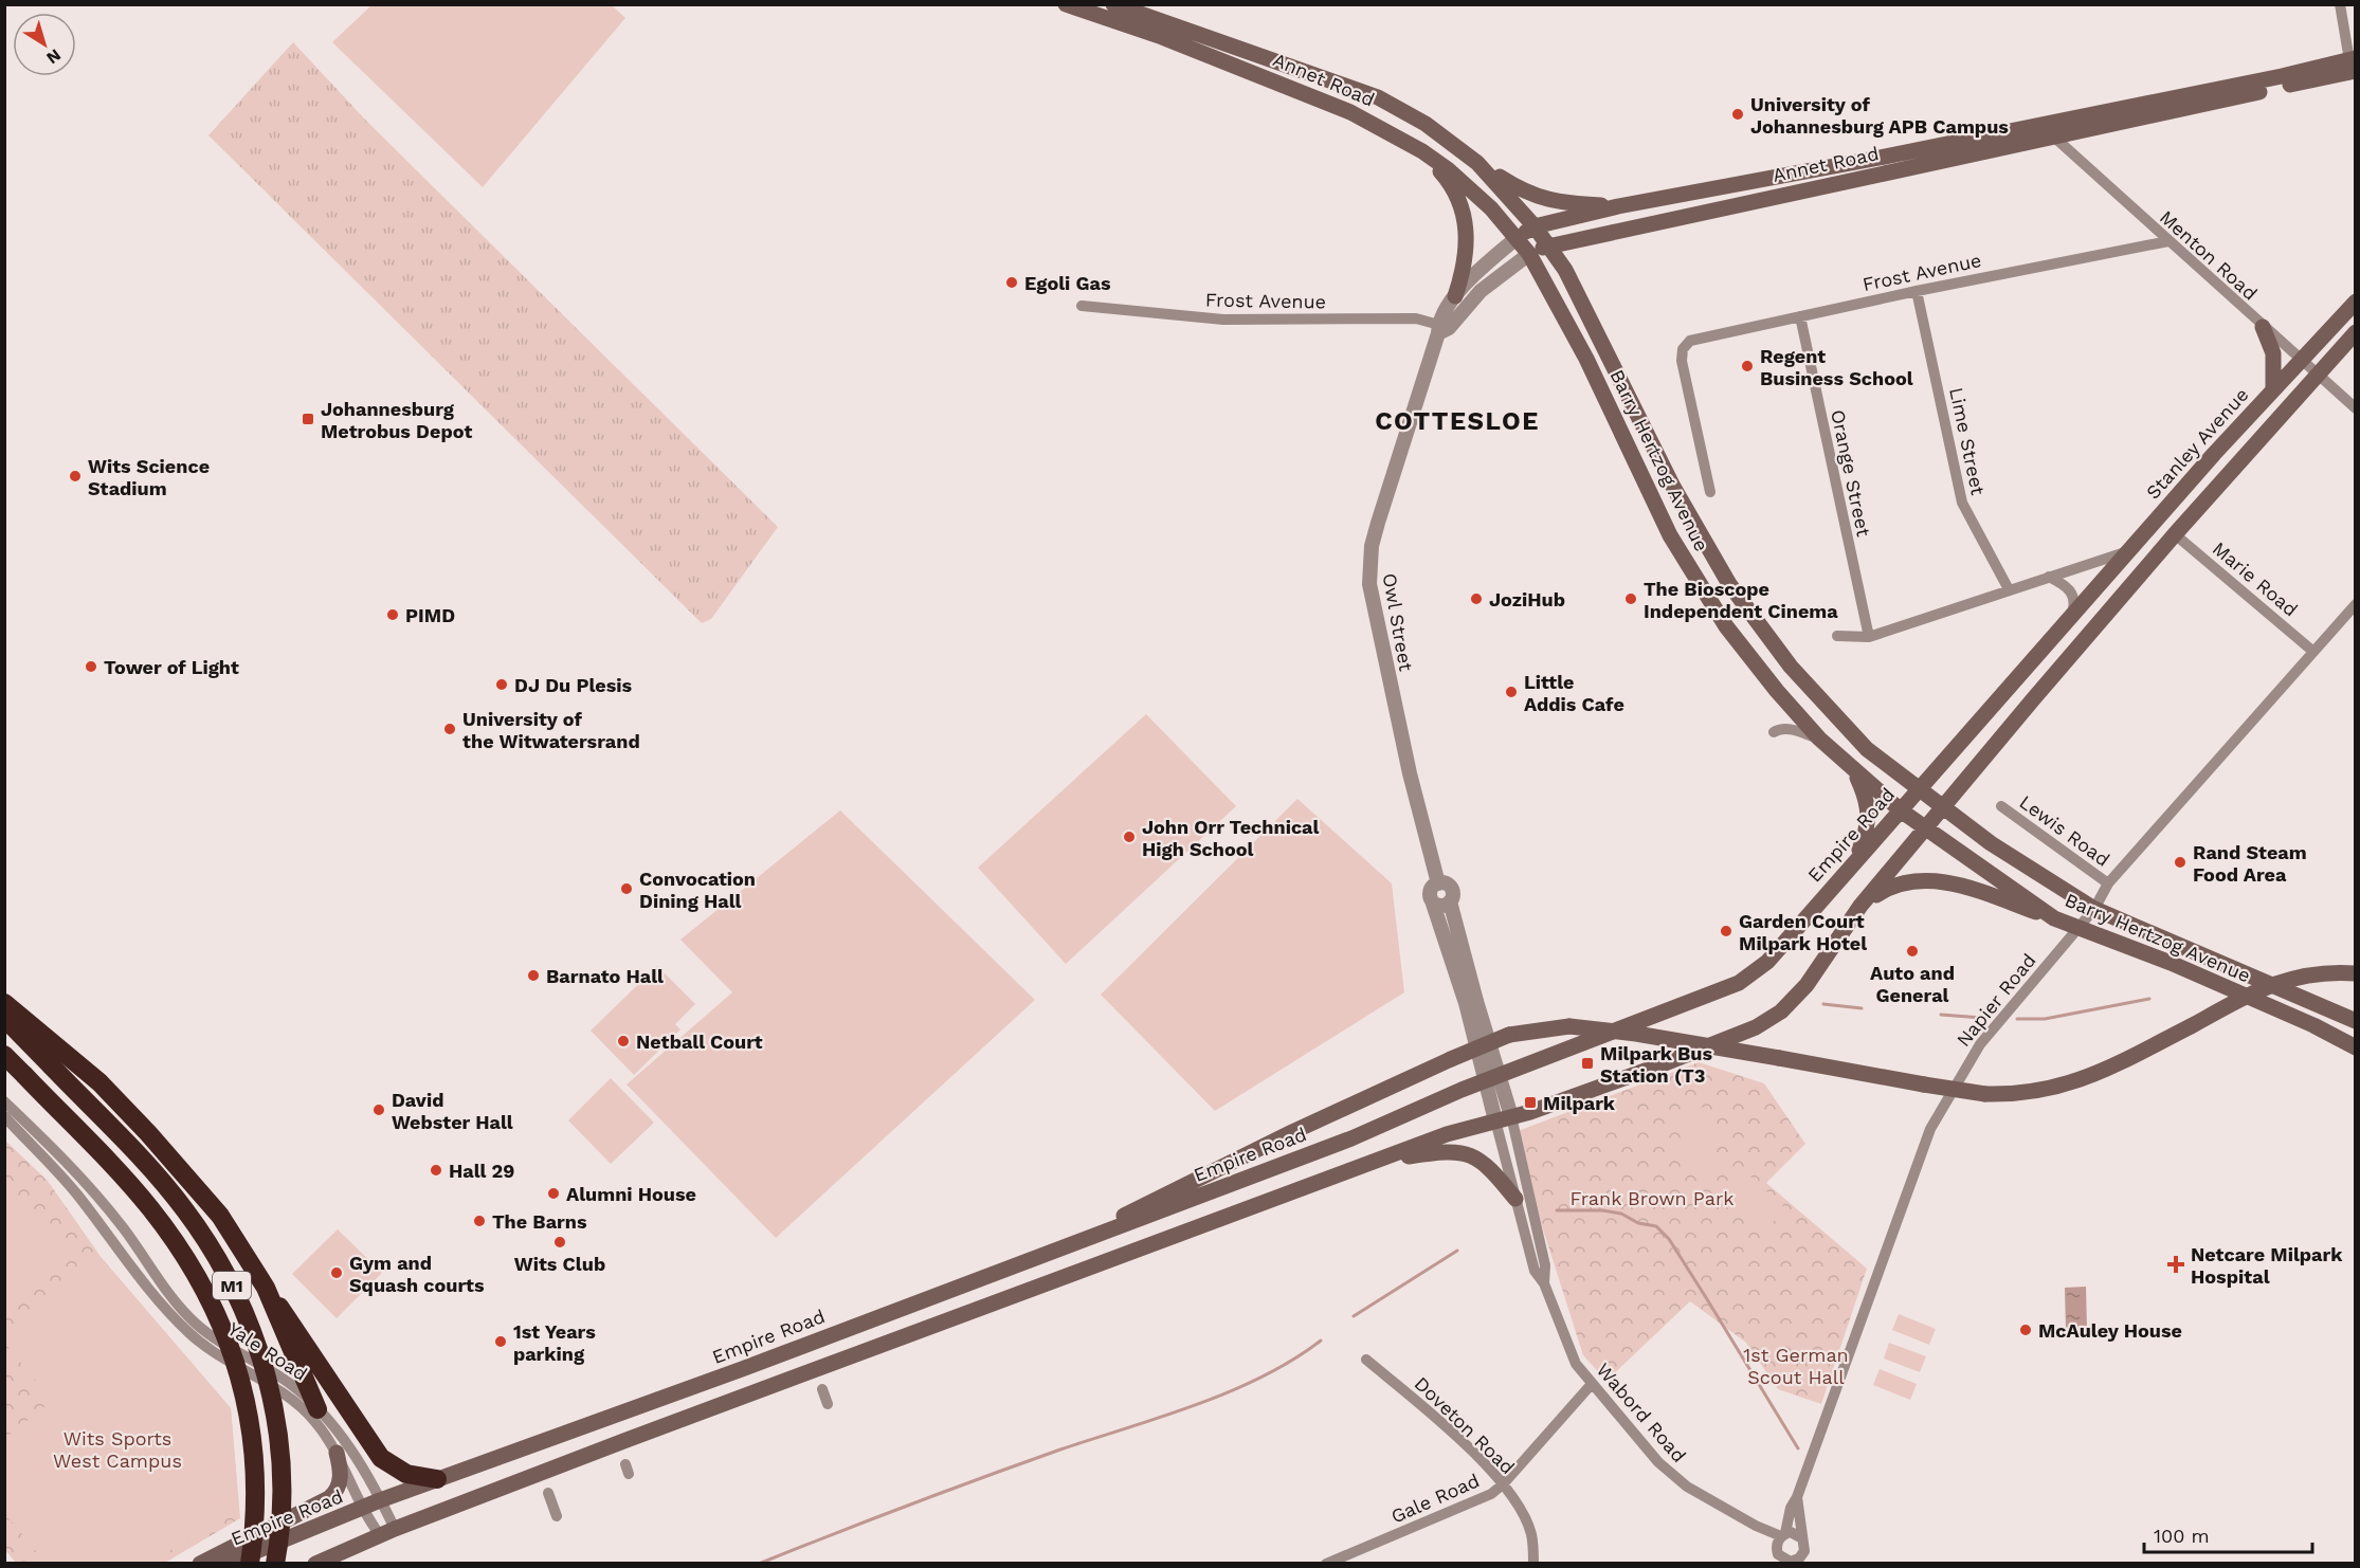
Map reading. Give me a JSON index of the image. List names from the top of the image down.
{
  "streets": {
    "highway": ["M1"],
    "main road": [
      "Annet Road",
      "Stanley Avenue",
      "Barry Hertzog Avenue",
      "Empire Road"
    ],
    "street": [
      "Menton Road",
      "Frost Avenue",
      "Lime Street",
      "Orange Street",
      "Marie Road",
      "Owl Street",
      "Lewis Road",
      "Napier Road",
      "Yale Road",
      "Wabord Road",
      "Doveton Road",
      "Gale Road"
    ]
  },
  "crossings": [
    ["Annet Road", "Menton Road"],
    ["Annet Road", "Barry Hertzog Avenue"],
    ["Annet Road", "Owl Street"],
    ["Menton Road", "Frost Avenue"],
    ["Menton Road", "Stanley Avenue"],
    ["Frost Avenue", "Lime Street"],
    ["Frost Avenue", "Orange Street"],
    ["Frost Avenue", "Owl Street"],
    ["Stanley Avenue", "Empire Road"],
    ["Barry Hertzog Avenue", "Owl Street"],
    ["Barry Hertzog Avenue", "Empire Road"],
    ["Barry Hertzog Avenue", "Napier Road"],
    ["Marie Road", "Napier Road"],
    ["Lewis Road", "Napier Road"],
    ["Empire Road", "Yale Road"],
    ["Napier Road", "Wabord Road"],
    ["Wabord Road", "Gale Road"],
    ["Doveton Road", "Gale Road"]
  ],
  "districts": ["COTTESLOE"],
  "parks": ["Frank Brown Park", "1st German Scout Hall", "Wits Sports West Campus"],
  "places": {
    "other": [
      "University of Johannesburg APB Campus",
      "Egoli Gas",
      "Regent Business School",
      "Wits Science Stadium",
      "JoziHub",
      "The Bioscope Independent Cinema",
      "PIMD",
      "Tower of Light",
      "DJ Du Plesis",
      "Little Addis Cafe",
      "University of the Witwatersrand",
      "John Orr Technical High School",
      "Rand Steam Food Area",
      "Convocation Dining Hall",
      "Garden Court Milpark Hotel",
      "Auto and General",
      "Barnato Hall",
      "Netball Court",
      "David Webster Hall",
      "Hall 29",
      "Alumni House",
      "The Barns",
      "Wits Club",
      "Gym and Squash courts",
      "McAuley House",
      "1st Years parking"
    ],
    "transit": ["Johannesburg Metrobus Depot", "Milpark Bus Station (T3", "Milpark"],
    "health": ["Netcare Milpark Hospital"]
  },
  "scale_bar": "100 m",
  "north": "bottom right"
}
